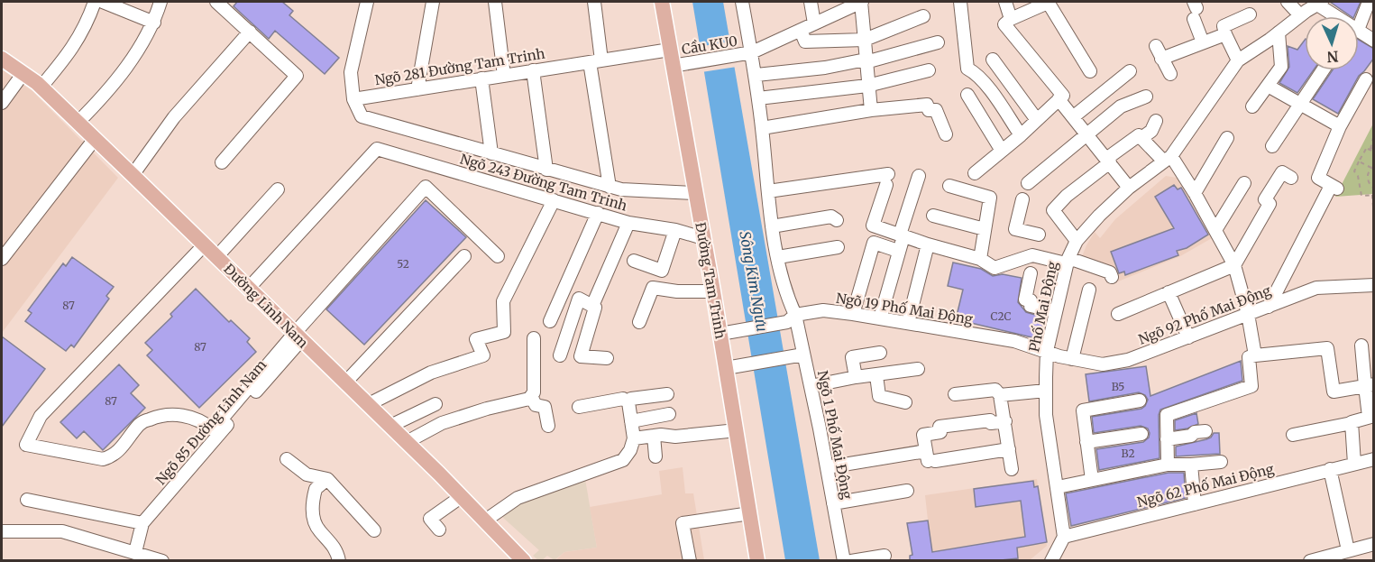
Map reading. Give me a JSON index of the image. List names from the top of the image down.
{
  "streets": {
    "main road": ["Đường Tam Trinh", "Đường Lĩnh Nam"],
    "street": [
      "Cầu KU0",
      "Ngõ 281 Đường Tam Trinh",
      "Ngõ 243 Đường Tam Trinh",
      "Phố Mai Động",
      "Ngõ 19 Phố Mai Động",
      "Ngõ 92 Phố Mai Động",
      "Ngõ 85 Đường Lĩnh Nam",
      "Ngõ 1 Phố Mai Động",
      "Ngõ 62 Phố Mai Động"
    ]
  },
  "crossings": [
    ["Cầu KU0", "Đường Tam Trinh"],
    ["Ngõ 281 Đường Tam Trinh", "Đường Tam Trinh"],
    ["Ngõ 243 Đường Tam Trinh", "Đường Tam Trinh"],
    ["Ngõ 243 Đường Tam Trinh", "Đường Lĩnh Nam"],
    ["Đường Lĩnh Nam", "Ngõ 85 Đường Lĩnh Nam"],
    ["Phố Mai Động", "Ngõ 19 Phố Mai Động"],
    ["Phố Mai Động", "Ngõ 92 Phố Mai Động"],
    ["Phố Mai Động", "Ngõ 62 Phố Mai Động"],
    ["Ngõ 19 Phố Mai Động", "Ngõ 92 Phố Mai Động"],
    ["Ngõ 19 Phố Mai Động", "Ngõ 1 Phố Mai Động"]
  ],
  "water": ["Sông Kim Ngưu"],
  "house_numbers": [
    "52",
    "87",
    "C2C",
    "87",
    "B5",
    "87",
    "B2"
  ],
  "north": "bottom"
}
